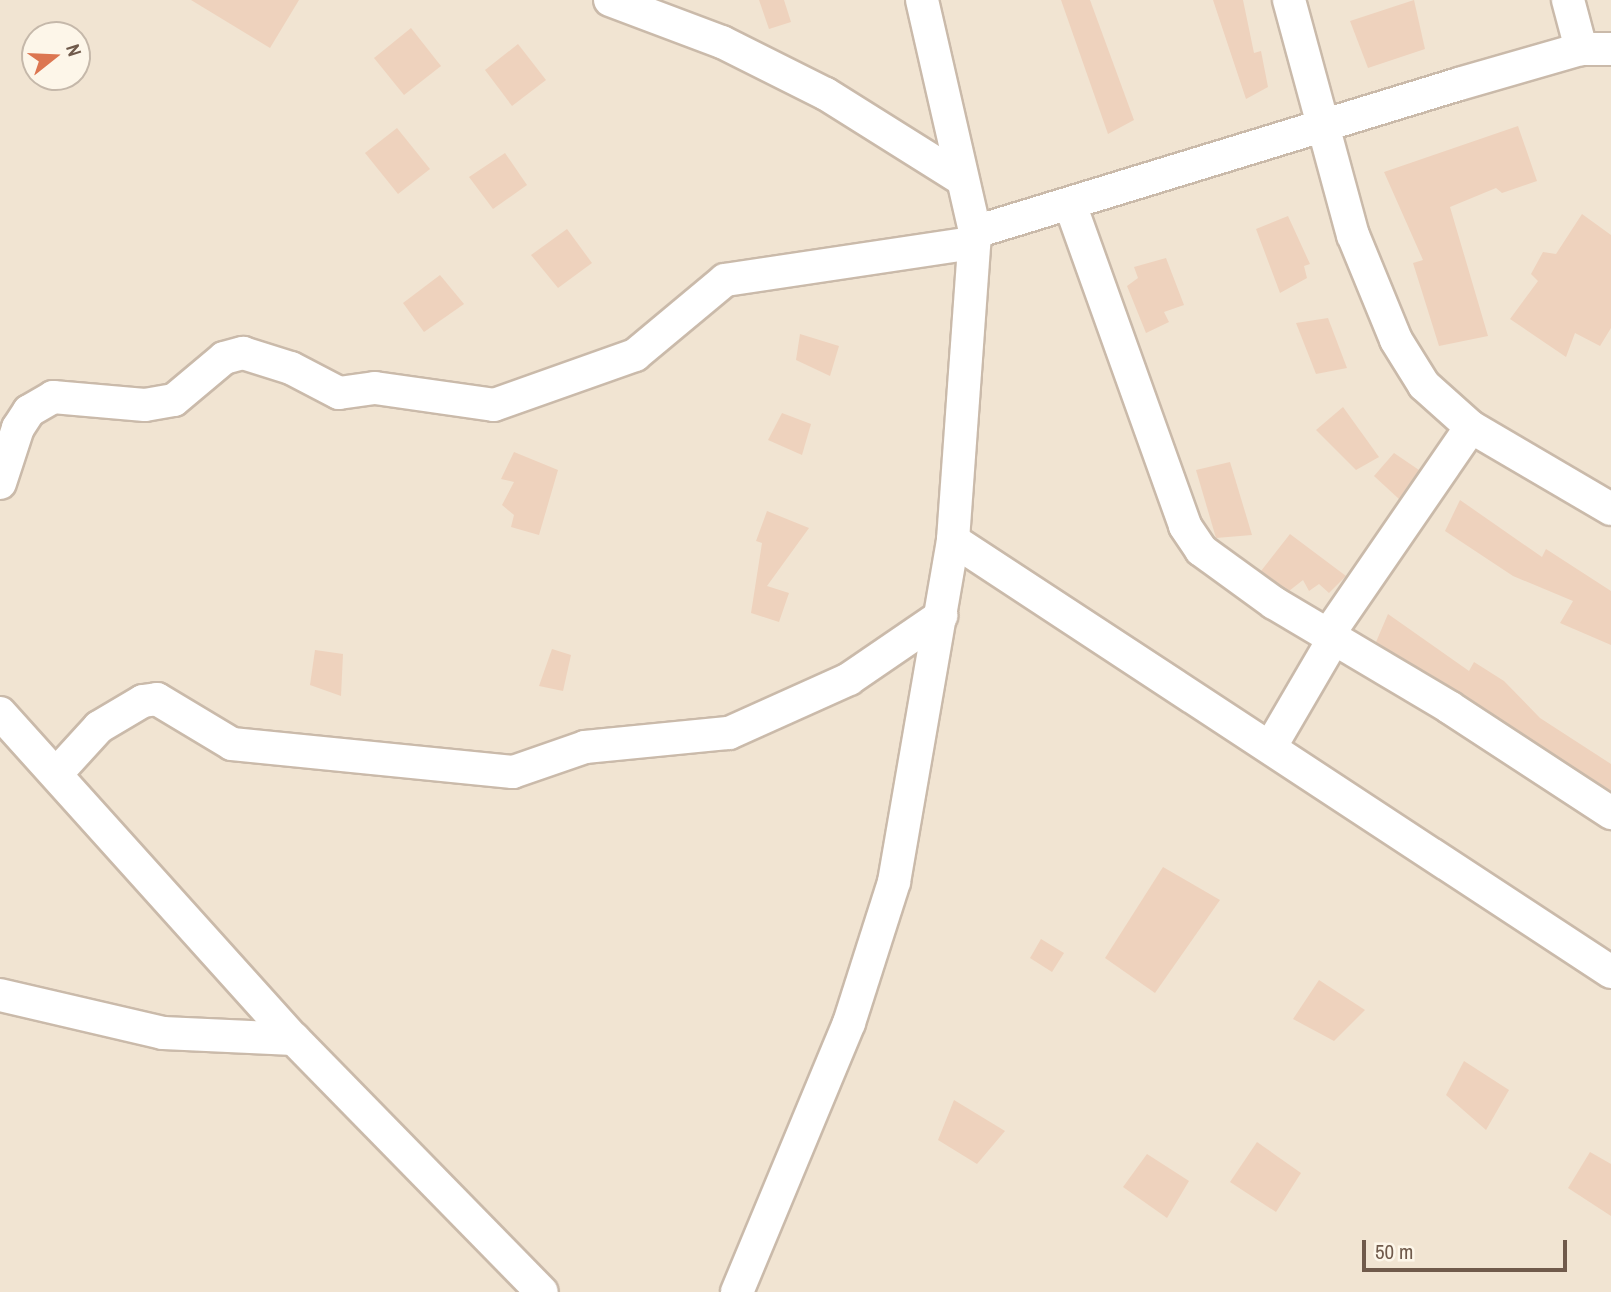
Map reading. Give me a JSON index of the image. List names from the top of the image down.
{
  "scale_bar": "50 m",
  "north": "right"
}
